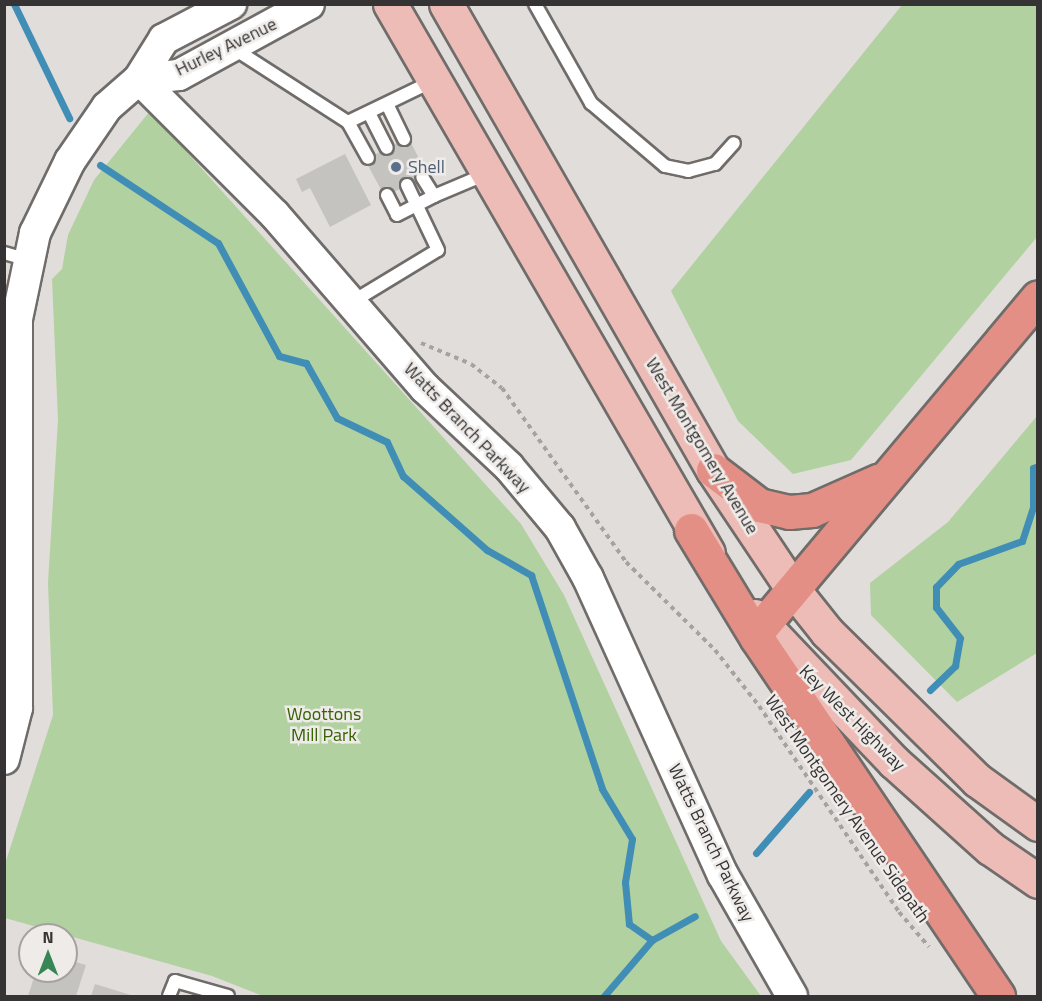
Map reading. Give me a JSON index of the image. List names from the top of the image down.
{
  "streets": {
    "main road": ["West Montgomery Avenue", "Key West Highway"],
    "street": ["Hurley Avenue", "Watts Branch Parkway"],
    "path": ["West Montgomery Avenue Sidepath"]
  },
  "crossings": [
    ["Hurley Avenue", "Watts Branch Parkway"]
  ],
  "parks": ["Woottons Mill Park"],
  "places": ["Shell"],
  "north": "top"
}
